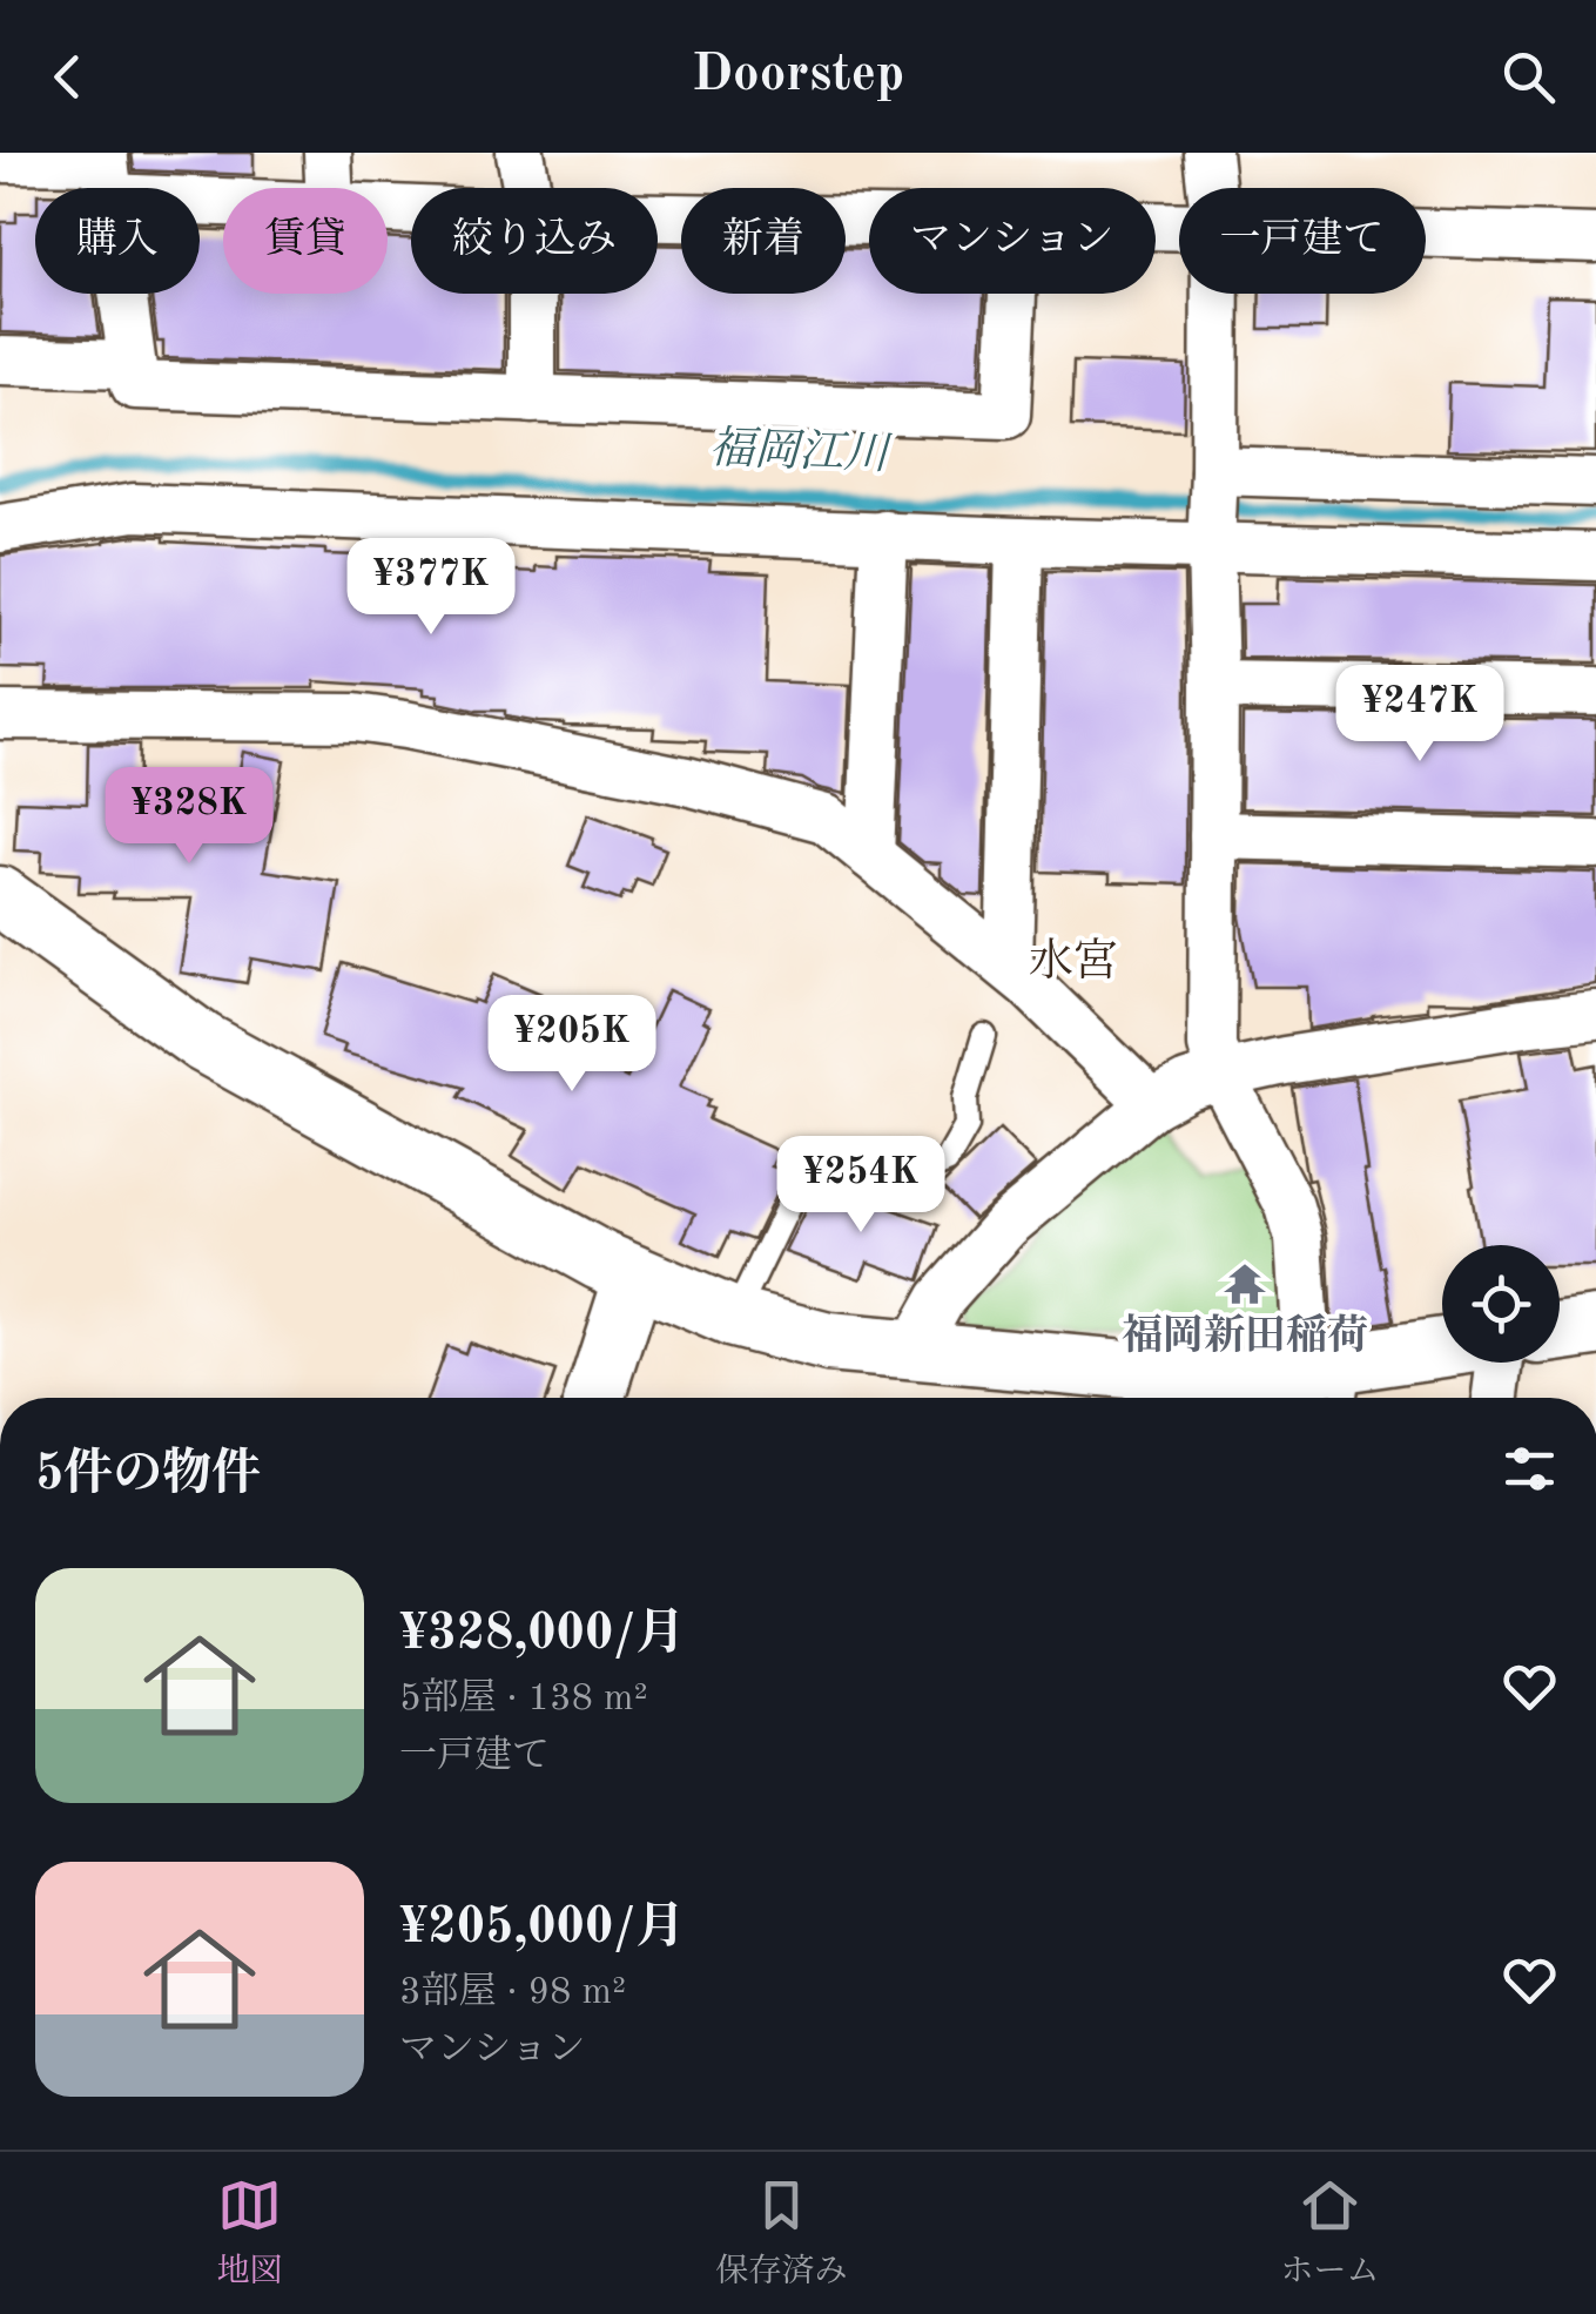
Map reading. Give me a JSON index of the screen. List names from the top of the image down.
{
  "districts": ["水宮"],
  "water": ["福岡江川"],
  "places": {
    "temple": ["福岡新田稲荷"]
  },
  "page": {
    "header": "Doorstep",
    "chip": [
      "購入",
      "賃貸",
      "絞り込み",
      "新着",
      "マンション",
      "一戸建て"
    ],
    "price": [
      "¥377K",
      "¥247K",
      "¥328K",
      "¥205K",
      "¥254K"
    ],
    "heading": "5件の物件",
    "list": [
      {
        "name": "¥328,000/月",
        "note": "5部屋 · 138 m² · 一戸建て"
      },
      {
        "name": "¥205,000/月",
        "note": "3部屋 · 98 m² · マンション"
      }
    ],
    "tabs": ["地図", "保存済み", "ホーム"]
  }
}
